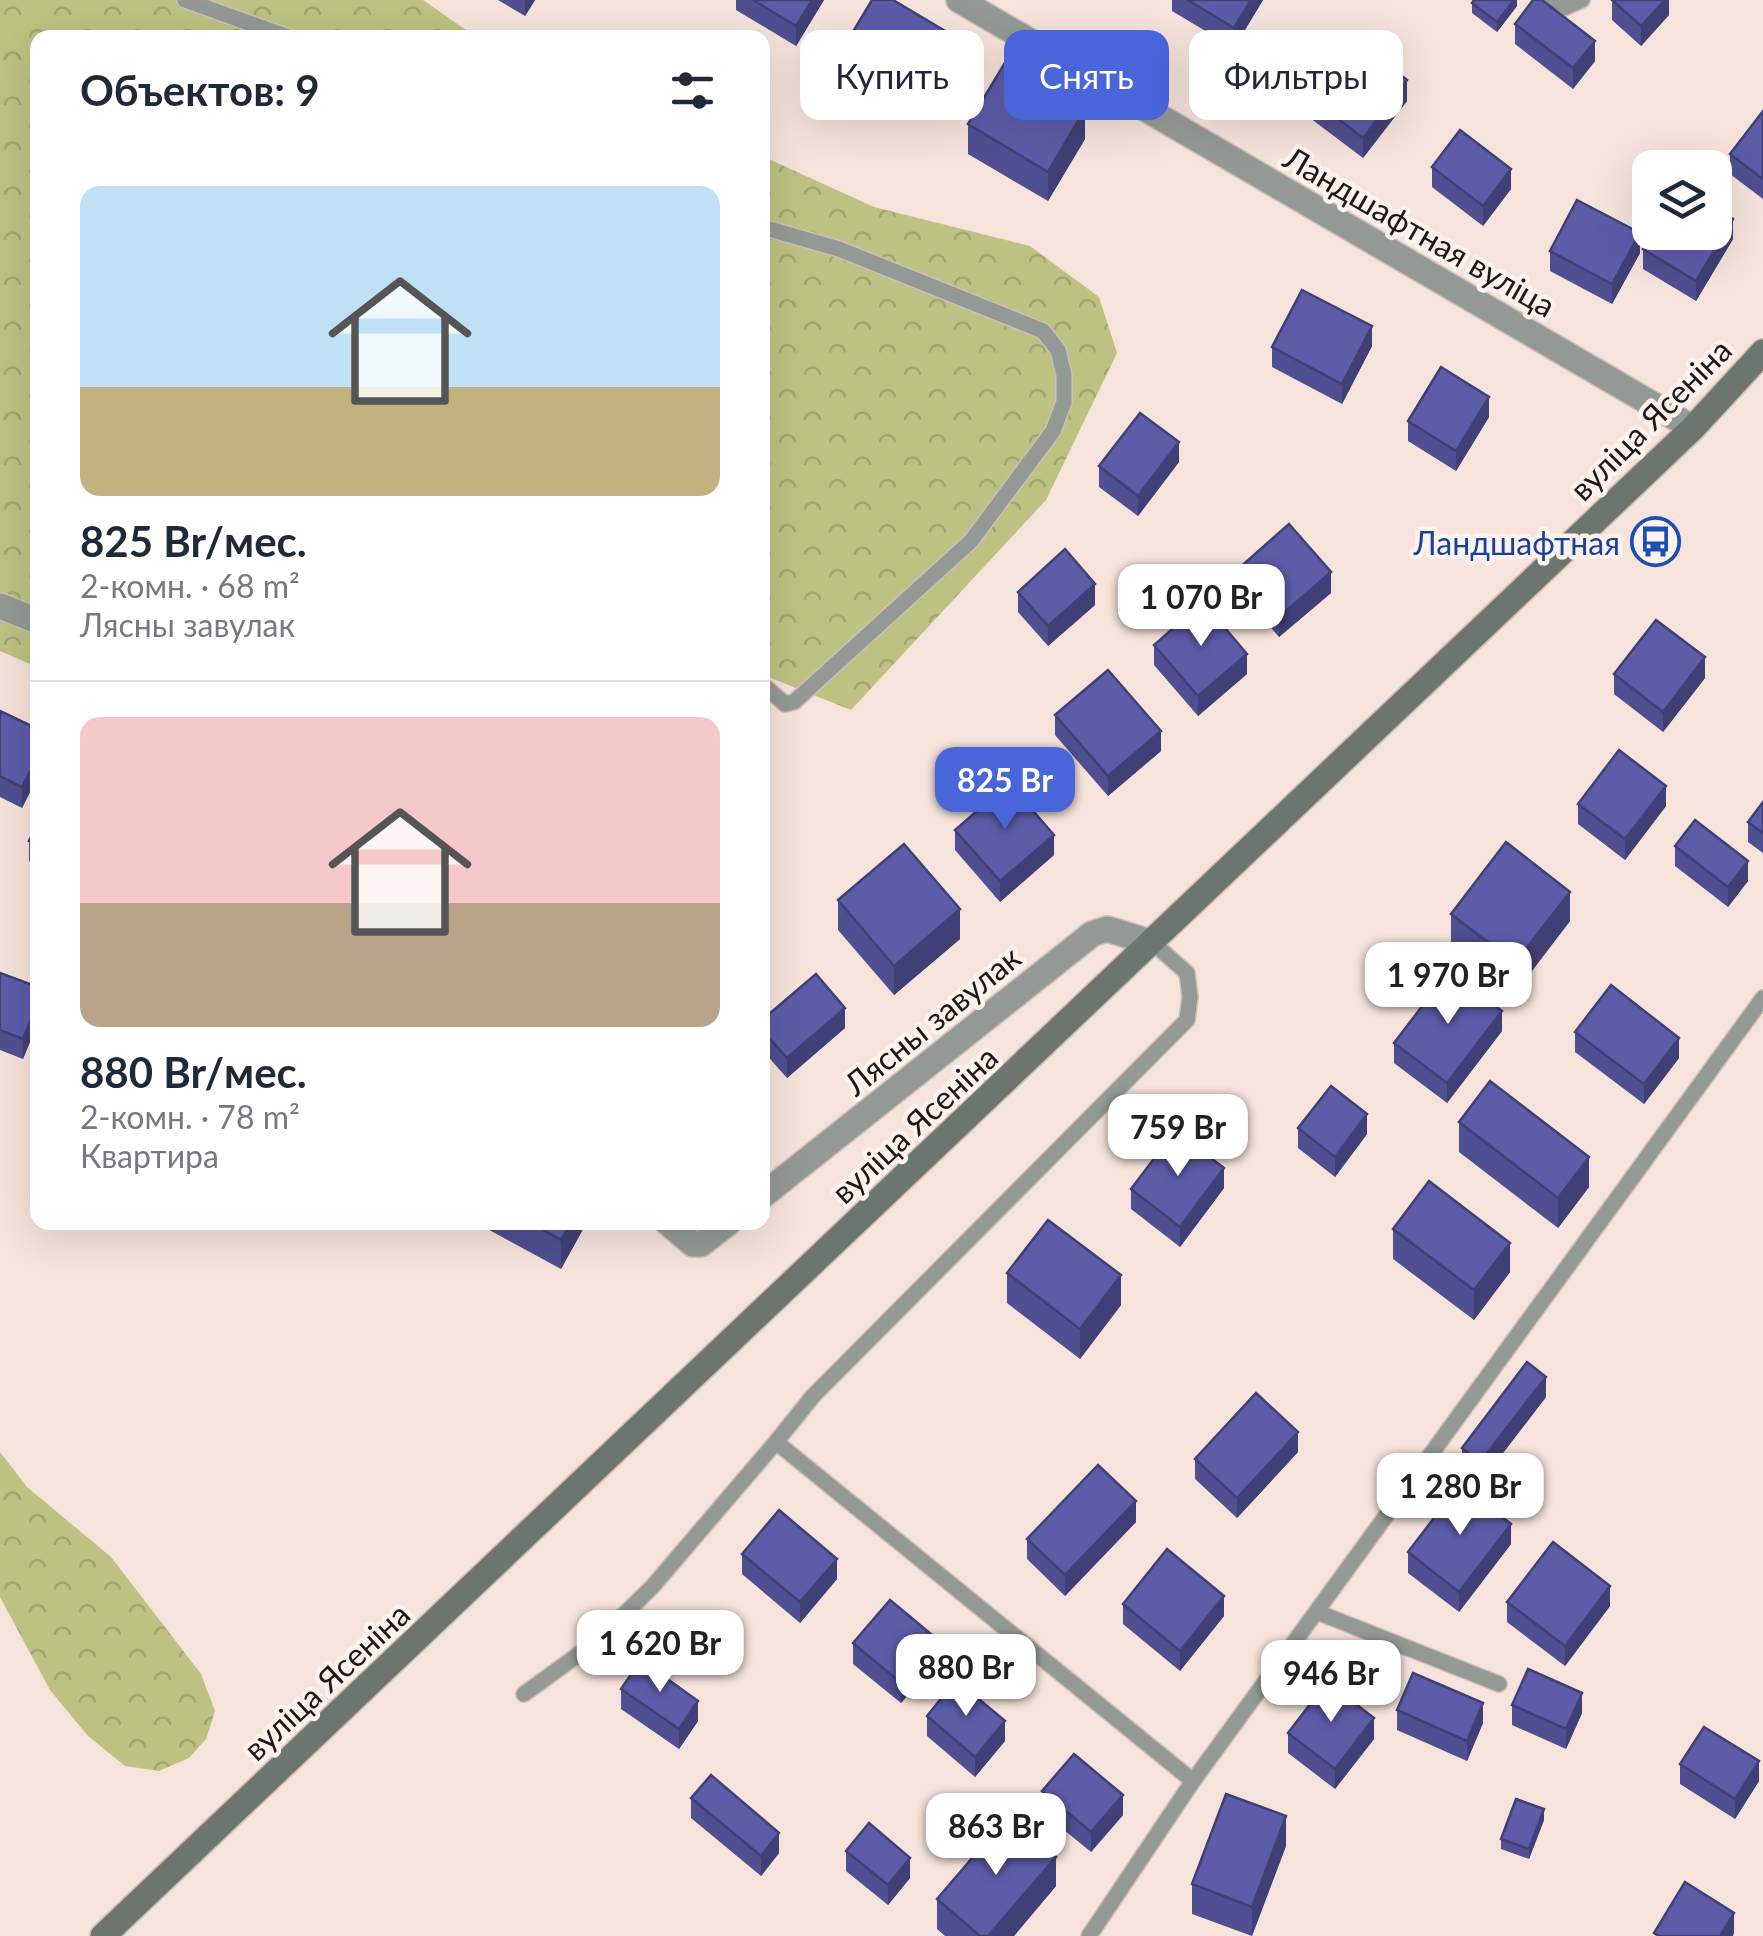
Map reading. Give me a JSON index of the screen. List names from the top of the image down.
{
  "streets": {
    "street": ["Ландшафтная вуліца", "вуліца Ясеніна", "Лясны завулак"]
  },
  "crossings": [
    ["Ландшафтная вуліца", "вуліца Ясеніна"],
    ["вуліца Ясеніна", "Лясны завулак"]
  ],
  "places": {
    "bus stop": ["Ландшафтная"]
  },
  "page": {
    "chip": ["Купить", "Снять", "Фильтры"],
    "heading": "Объектов: 9",
    "list": [
      {
        "name": "825 Br/мес.",
        "note": "2-комн. · 68 m² · Лясны завулак"
      },
      {
        "name": "880 Br/мес.",
        "note": "2-комн. · 78 m² · Квартира"
      }
    ],
    "price": [
      "1 070 Br",
      "825 Br",
      "1 970 Br",
      "759 Br",
      "1 280 Br",
      "1 620 Br",
      "880 Br",
      "946 Br",
      "863 Br"
    ]
  }
}
